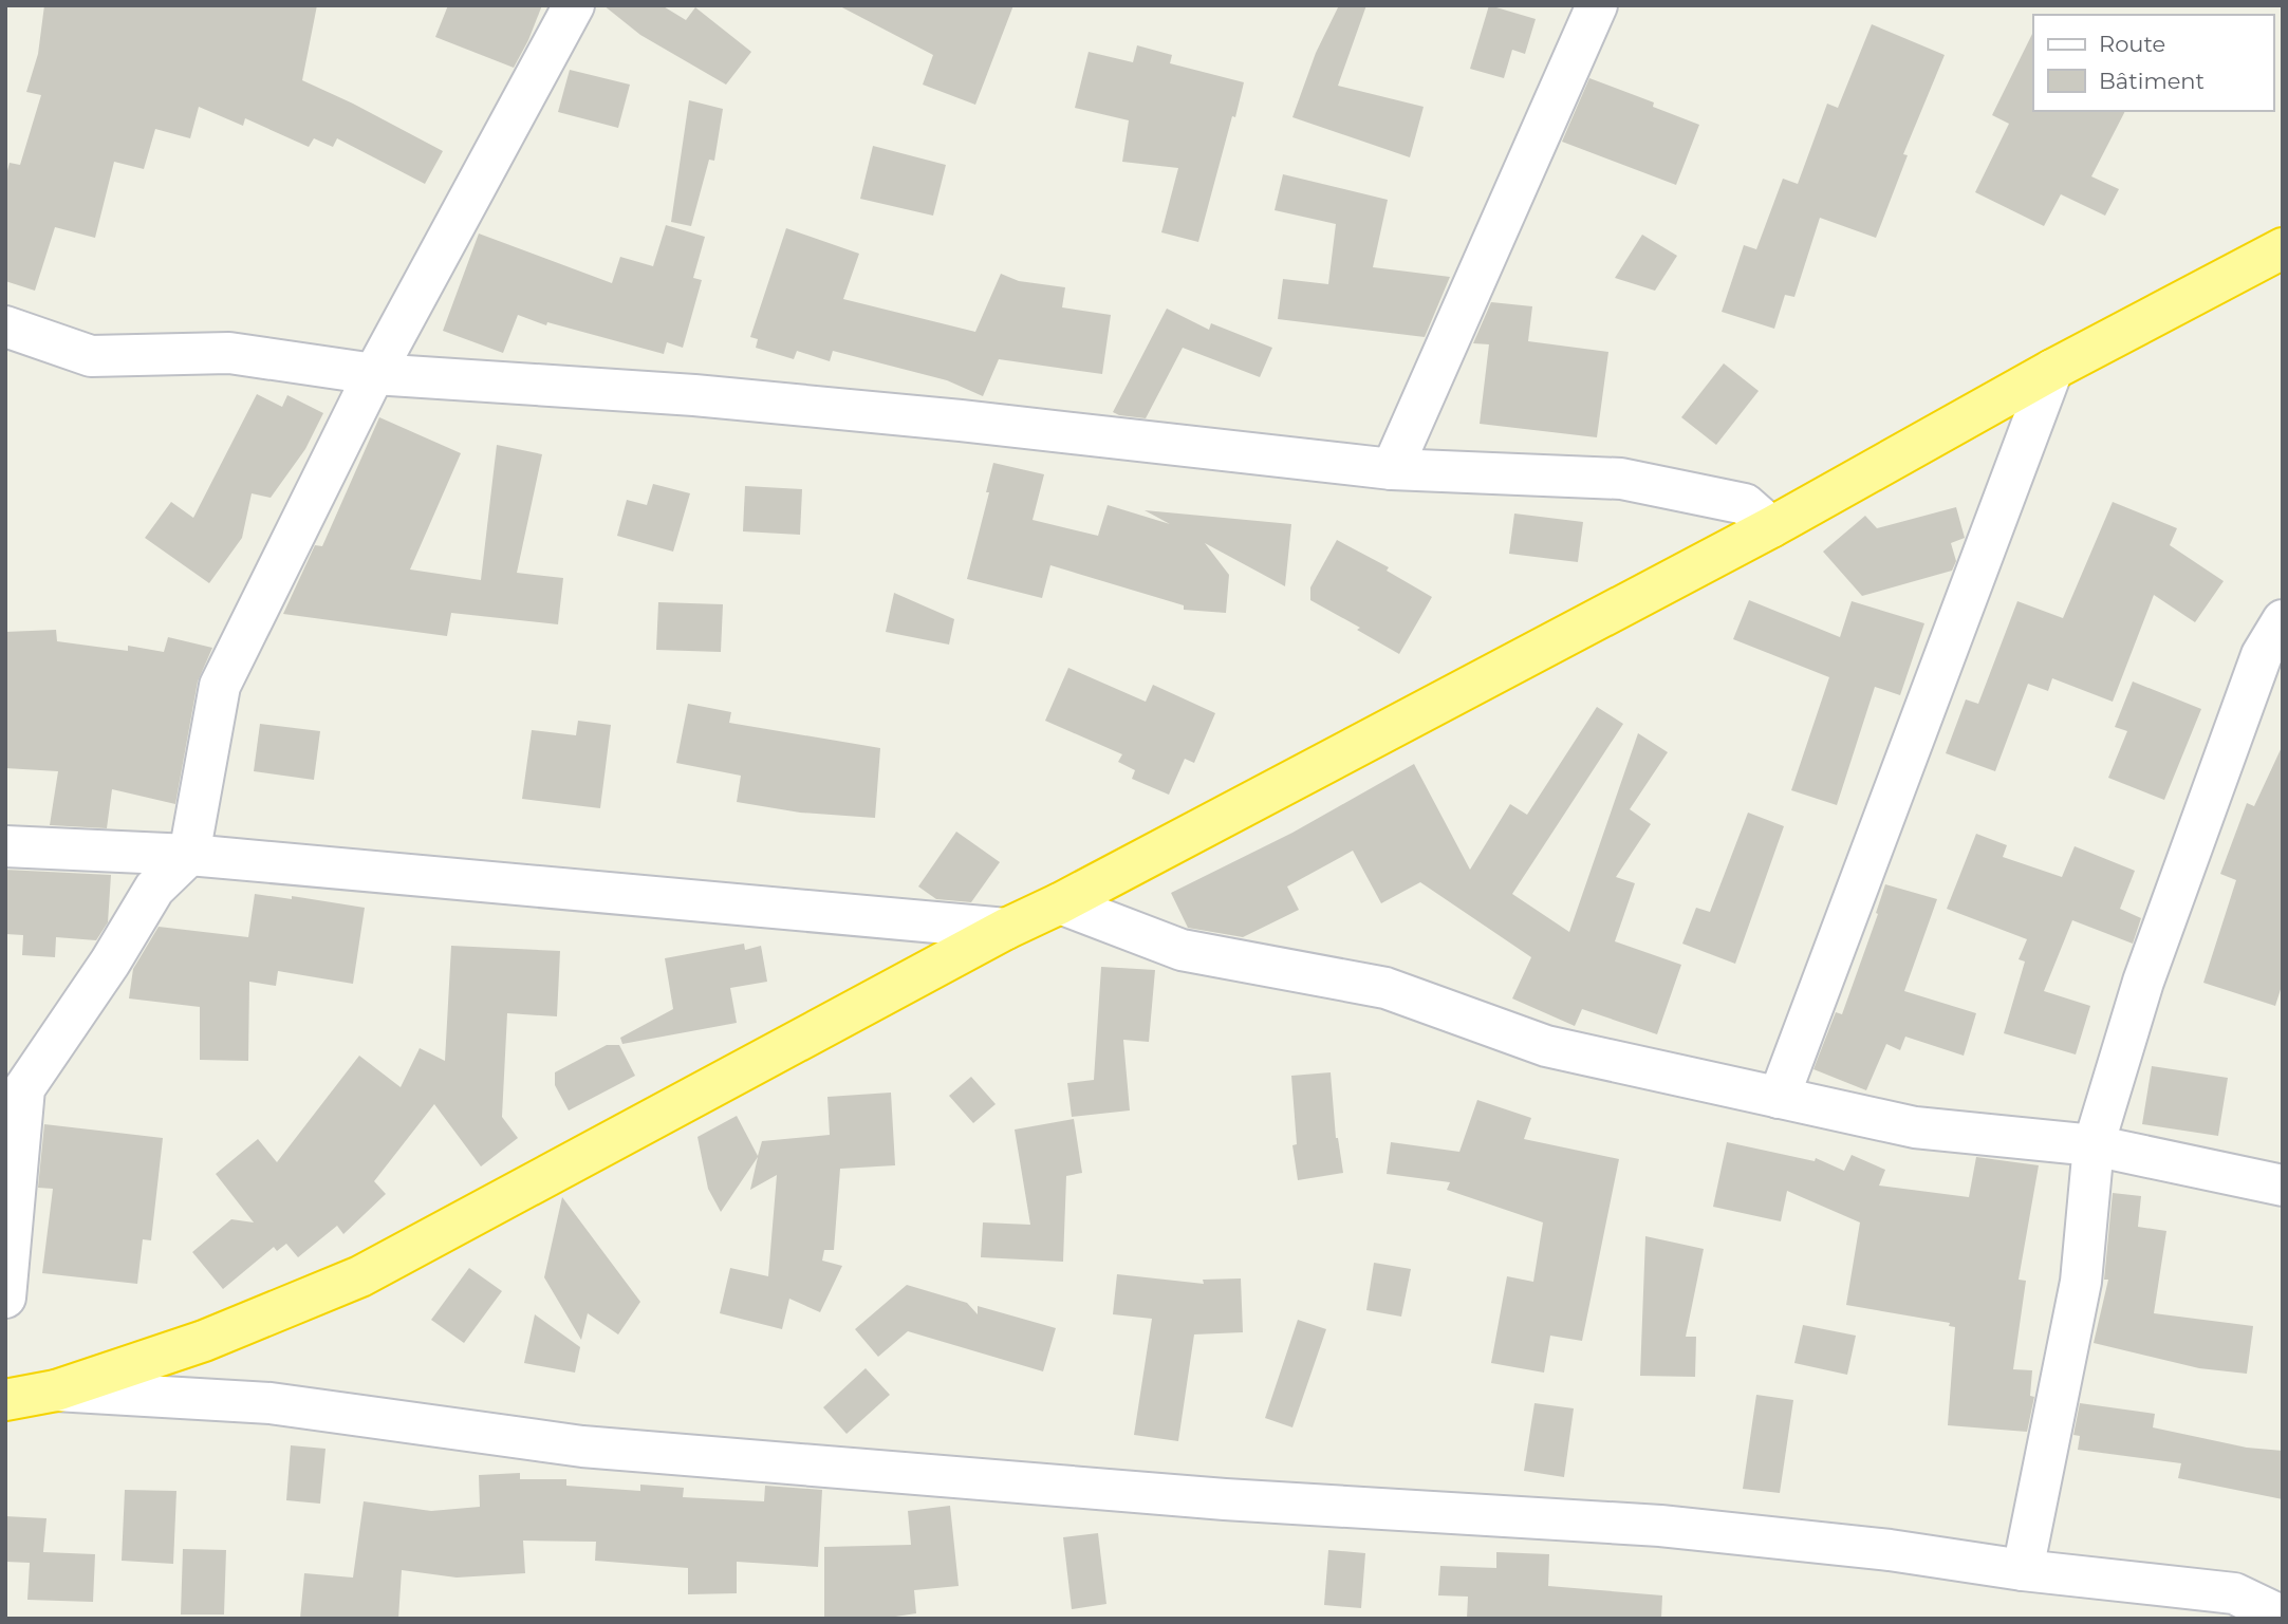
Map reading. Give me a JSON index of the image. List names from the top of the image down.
{
  "legend": ["Route", "Bâtiment"]
}
